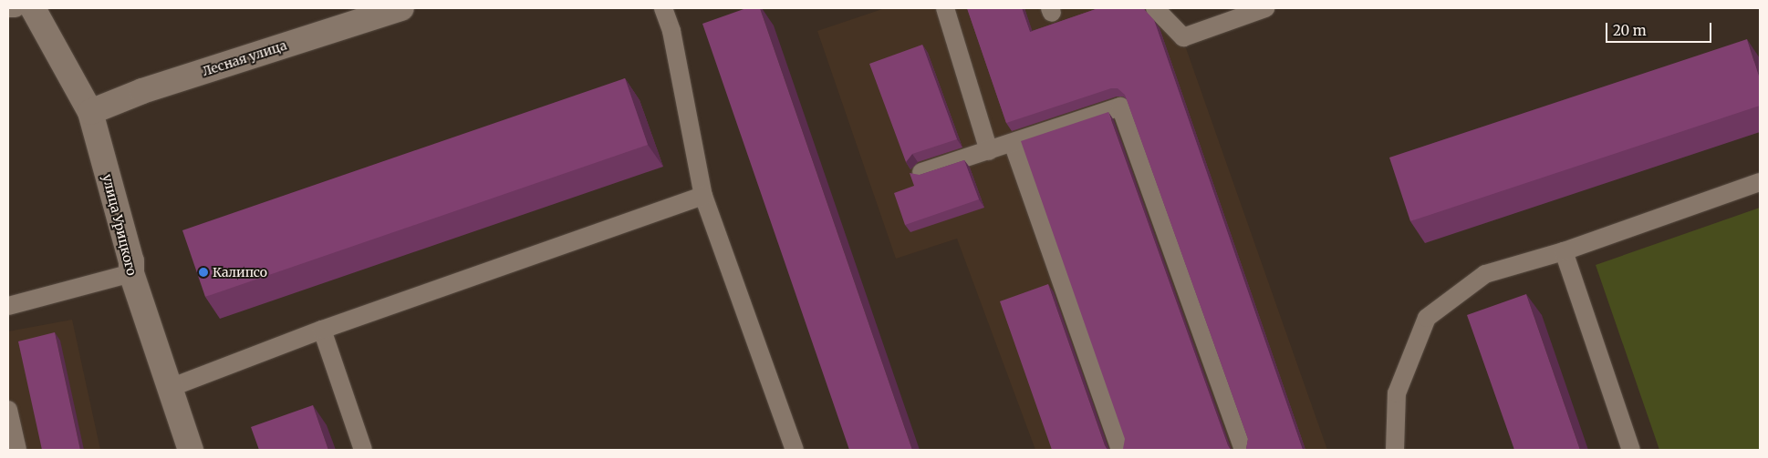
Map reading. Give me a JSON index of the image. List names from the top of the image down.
{
  "streets": {
    "street": ["Лесная улица", "улица Урицкого"]
  },
  "crossings": [
    ["Лесная улица", "улица Урицкого"]
  ],
  "places": ["Калипсо"],
  "scale_bar": "20 m"
}
